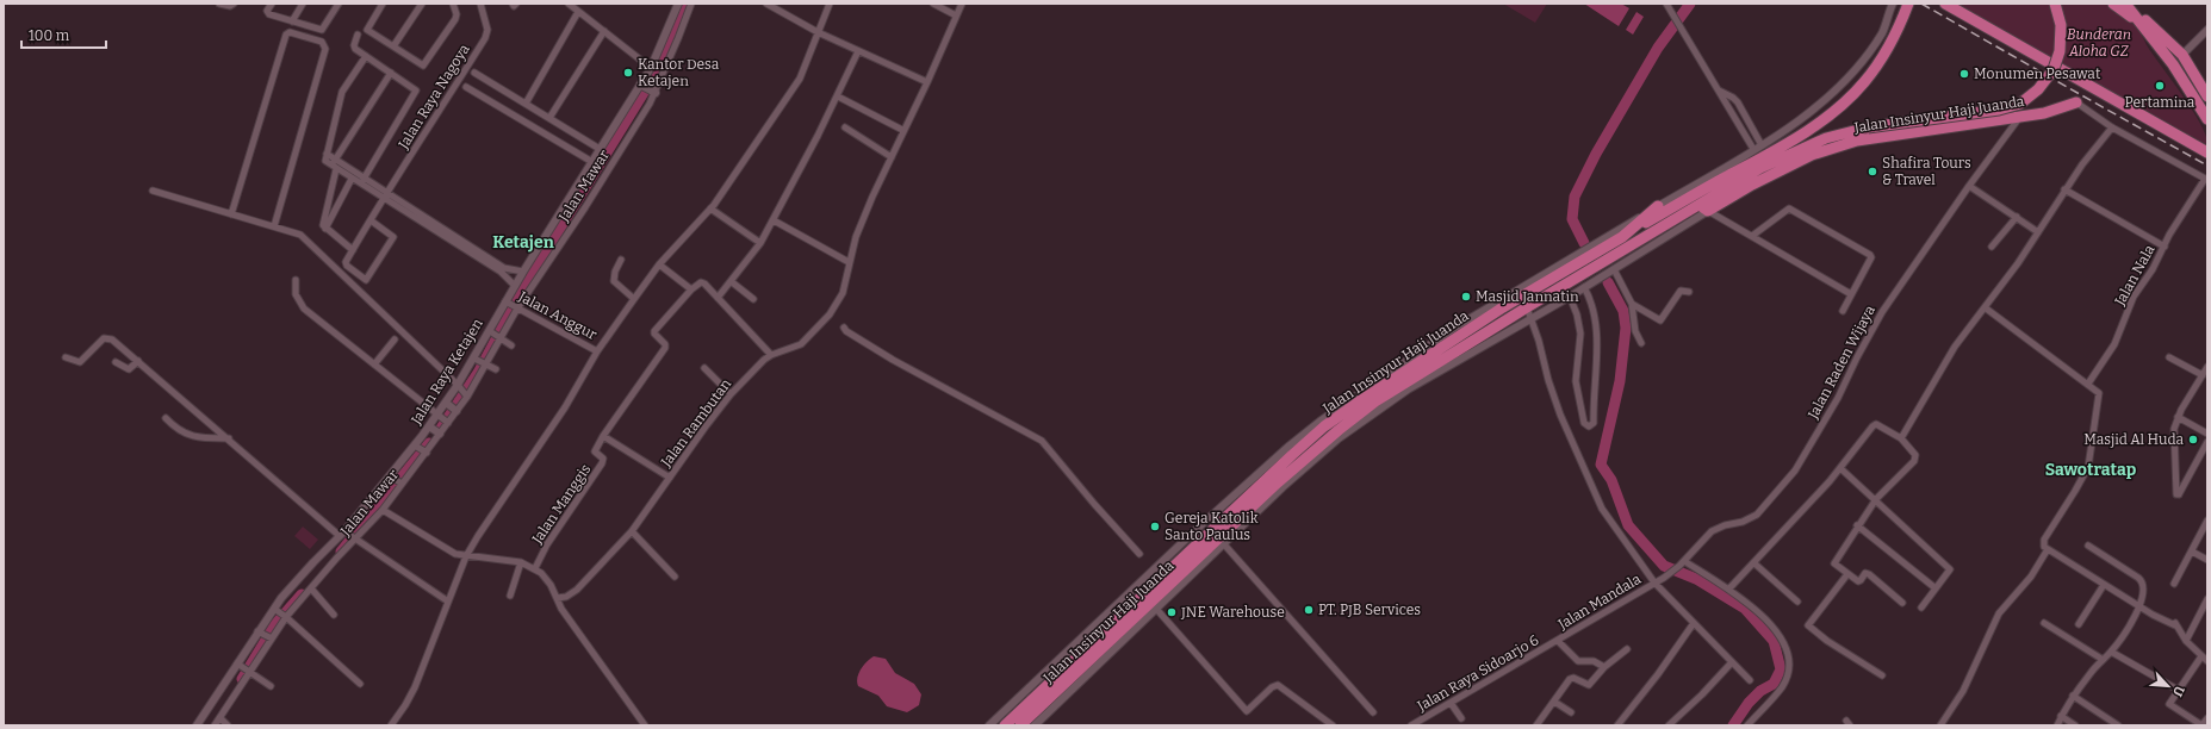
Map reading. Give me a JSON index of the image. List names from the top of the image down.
{
  "streets": {
    "highway": ["Jalan Insinyur Haji Juanda"],
    "street": [
      "Jalan Raya Nagoya",
      "Jalan Mawar",
      "Jalan Nala",
      "Jalan Anggur",
      "Jalan Raden Wijaya",
      "Jalan Raya Ketajen",
      "Jalan Rambutan",
      "Jalan Manggis",
      "Jalan Mandala",
      "Jalan Raya Sidoarjo 6"
    ]
  },
  "crossings": [
    ["Jalan Insinyur Haji Juanda", "Jalan Raden Wijaya"],
    ["Jalan Mawar", "Jalan Anggur"],
    ["Jalan Mawar", "Jalan Raya Ketajen"],
    ["Jalan Anggur", "Jalan Raya Ketajen"],
    ["Jalan Raden Wijaya", "Jalan Mandala"],
    ["Jalan Mandala", "Jalan Raya Sidoarjo 6"]
  ],
  "districts": ["Ketajen", "Sawotratap"],
  "parks": ["Bunderan Aloha GZ"],
  "places": [
    "Kantor Desa Ketajen",
    "Monumen Pesawat",
    "Pertamina",
    "Shafira Tours & Travel",
    "Masjid Jannatin",
    "Masjid Al Huda",
    "Gereja Katolik Santo Paulus",
    "PT. PJB Services",
    "JNE Warehouse"
  ],
  "scale_bar": "100 m",
  "north": "bottom right"
}
